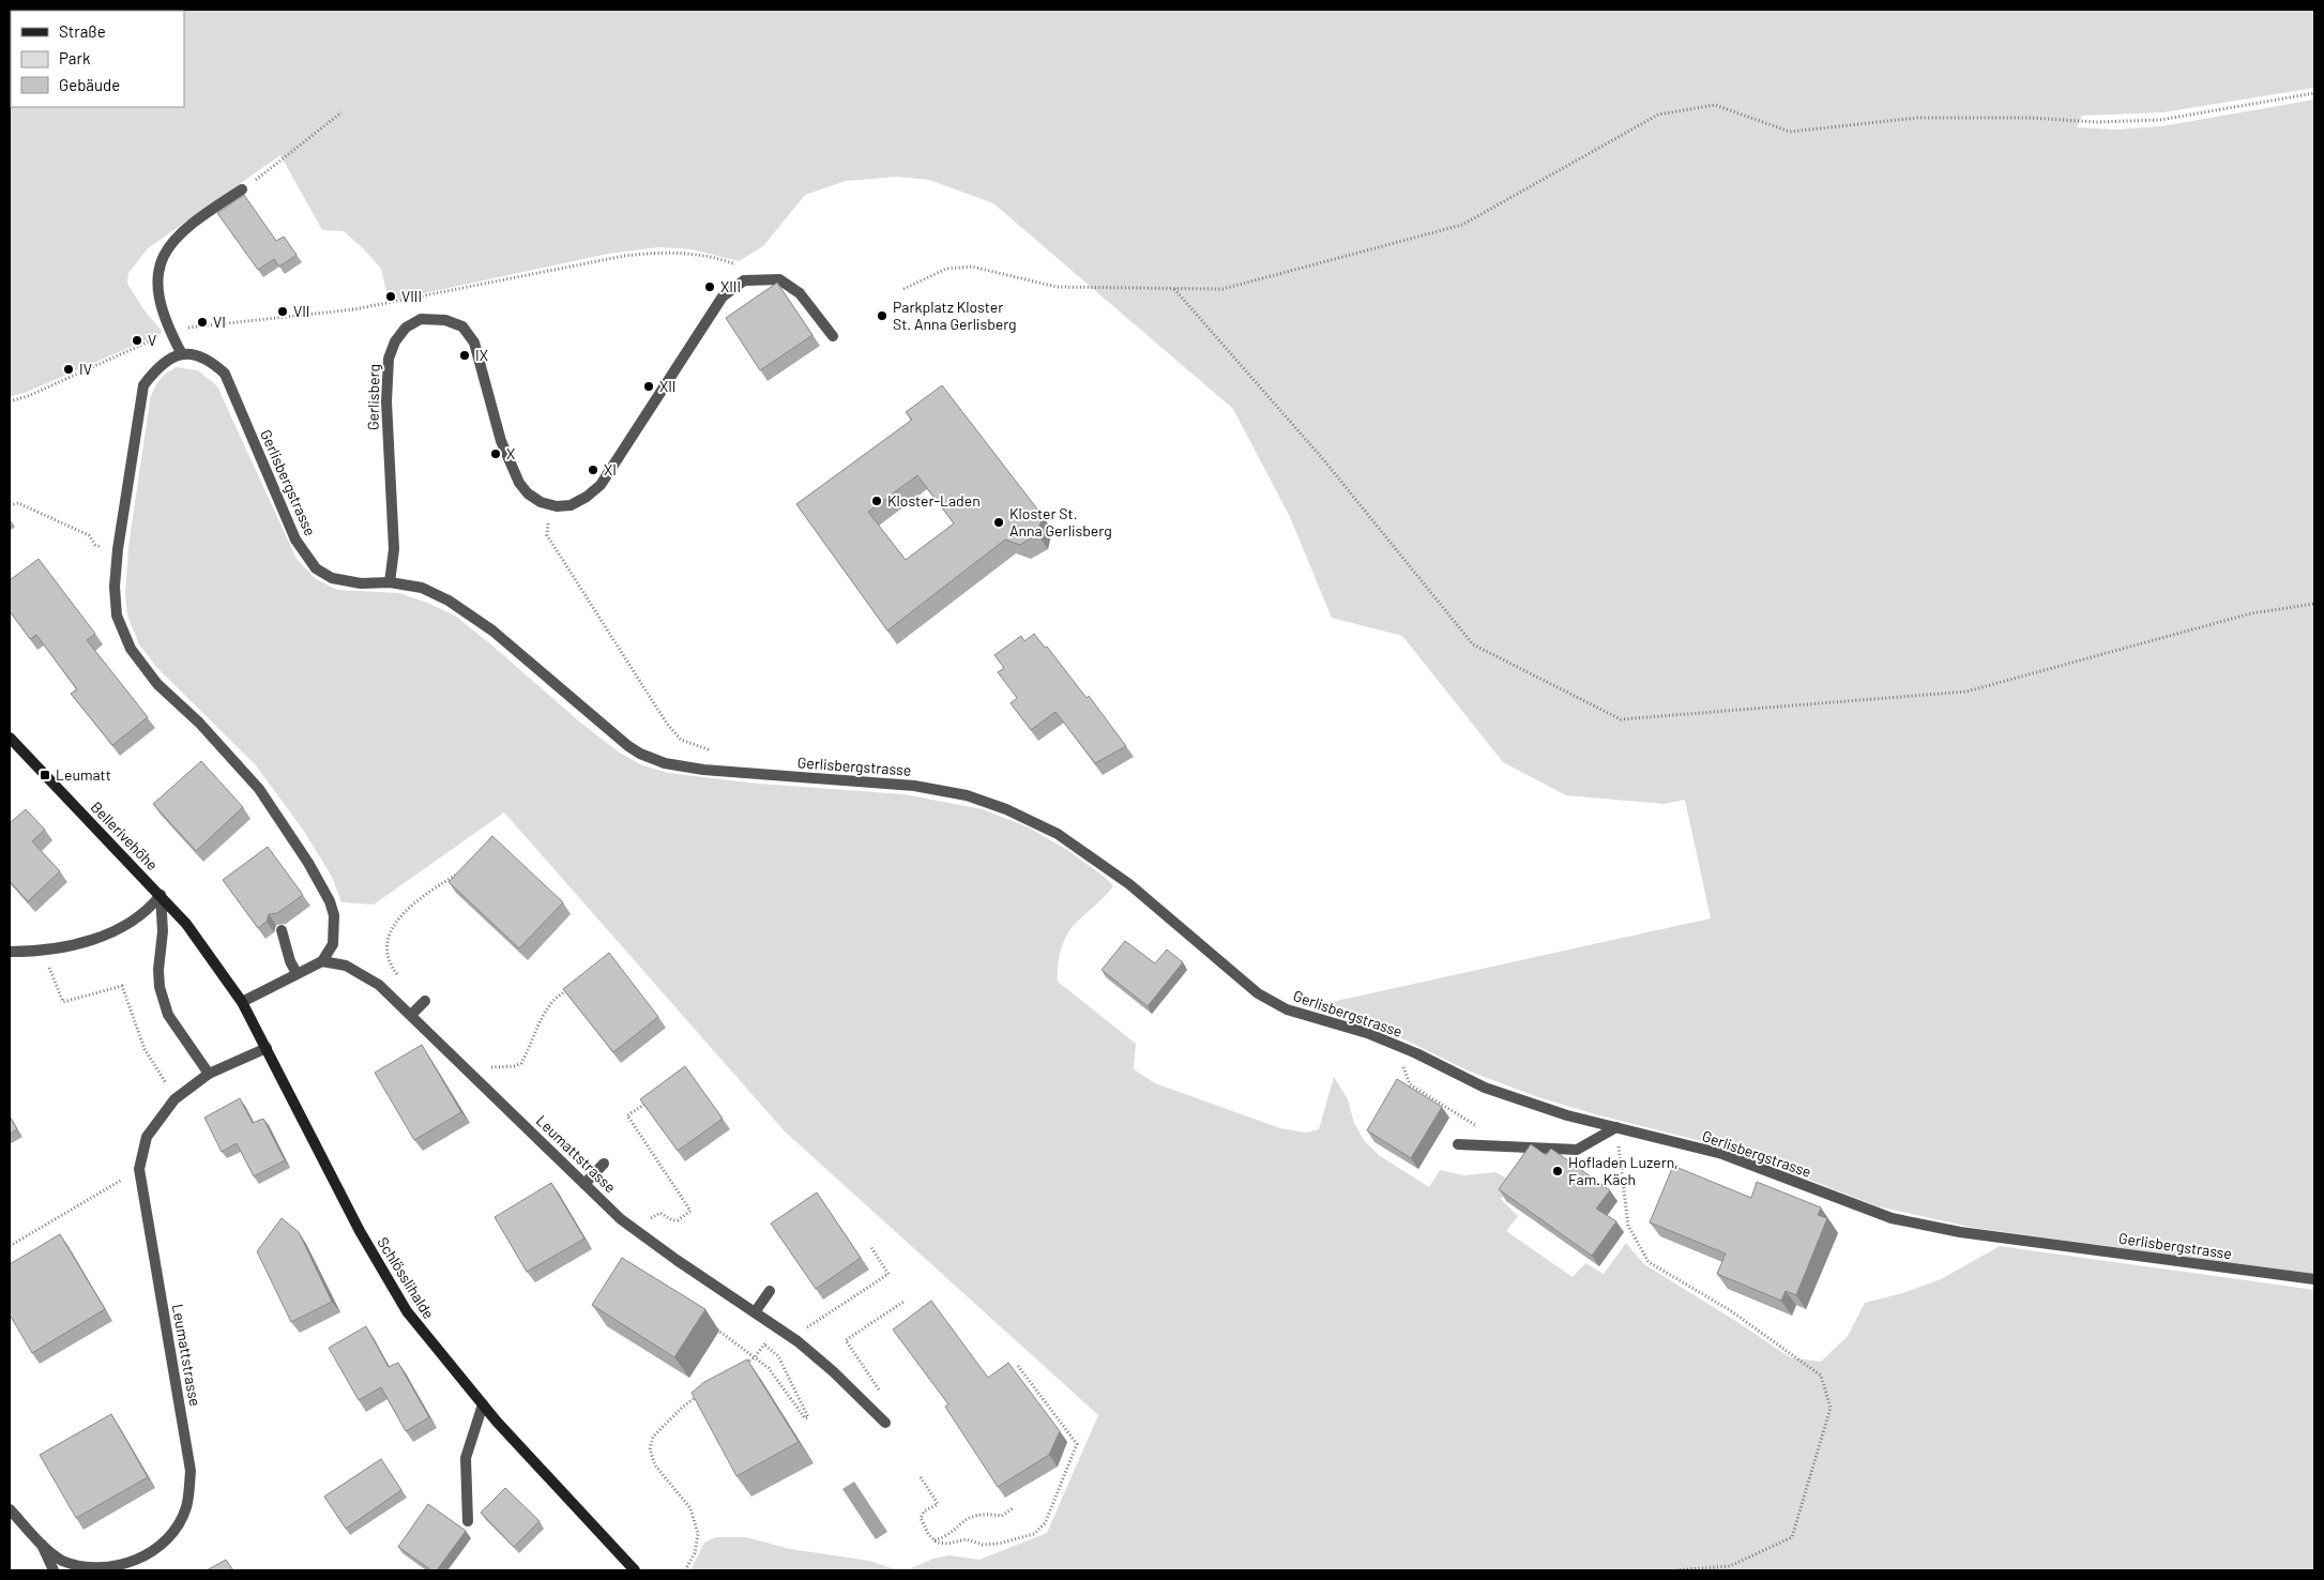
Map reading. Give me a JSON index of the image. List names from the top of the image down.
{
  "streets": {
    "main road": ["Bellerivehöhe", "Schlösslihalde"],
    "street": ["Gerlisberg", "Gerlisbergstrasse", "Leumattstrasse"]
  },
  "crossings": [
    ["Gerlisberg", "Gerlisbergstrasse"],
    ["Bellerivehöhe", "Schlösslihalde"],
    ["Leumattstrasse", "Schlösslihalde"]
  ],
  "places": {
    "other": [
      "XIII",
      "VIII",
      "VII",
      "Parkplatz Kloster St. Anna Gerlisberg",
      "VI",
      "V",
      "IX",
      "IV",
      "XII",
      "X",
      "XI",
      "Kloster-Laden",
      "Kloster St. Anna Gerlisberg",
      "Hofladen Luzern, Fam. Käch"
    ],
    "transit": ["Leumatt"]
  },
  "legend": ["Straße", "Park", "Gebäude"]
}
